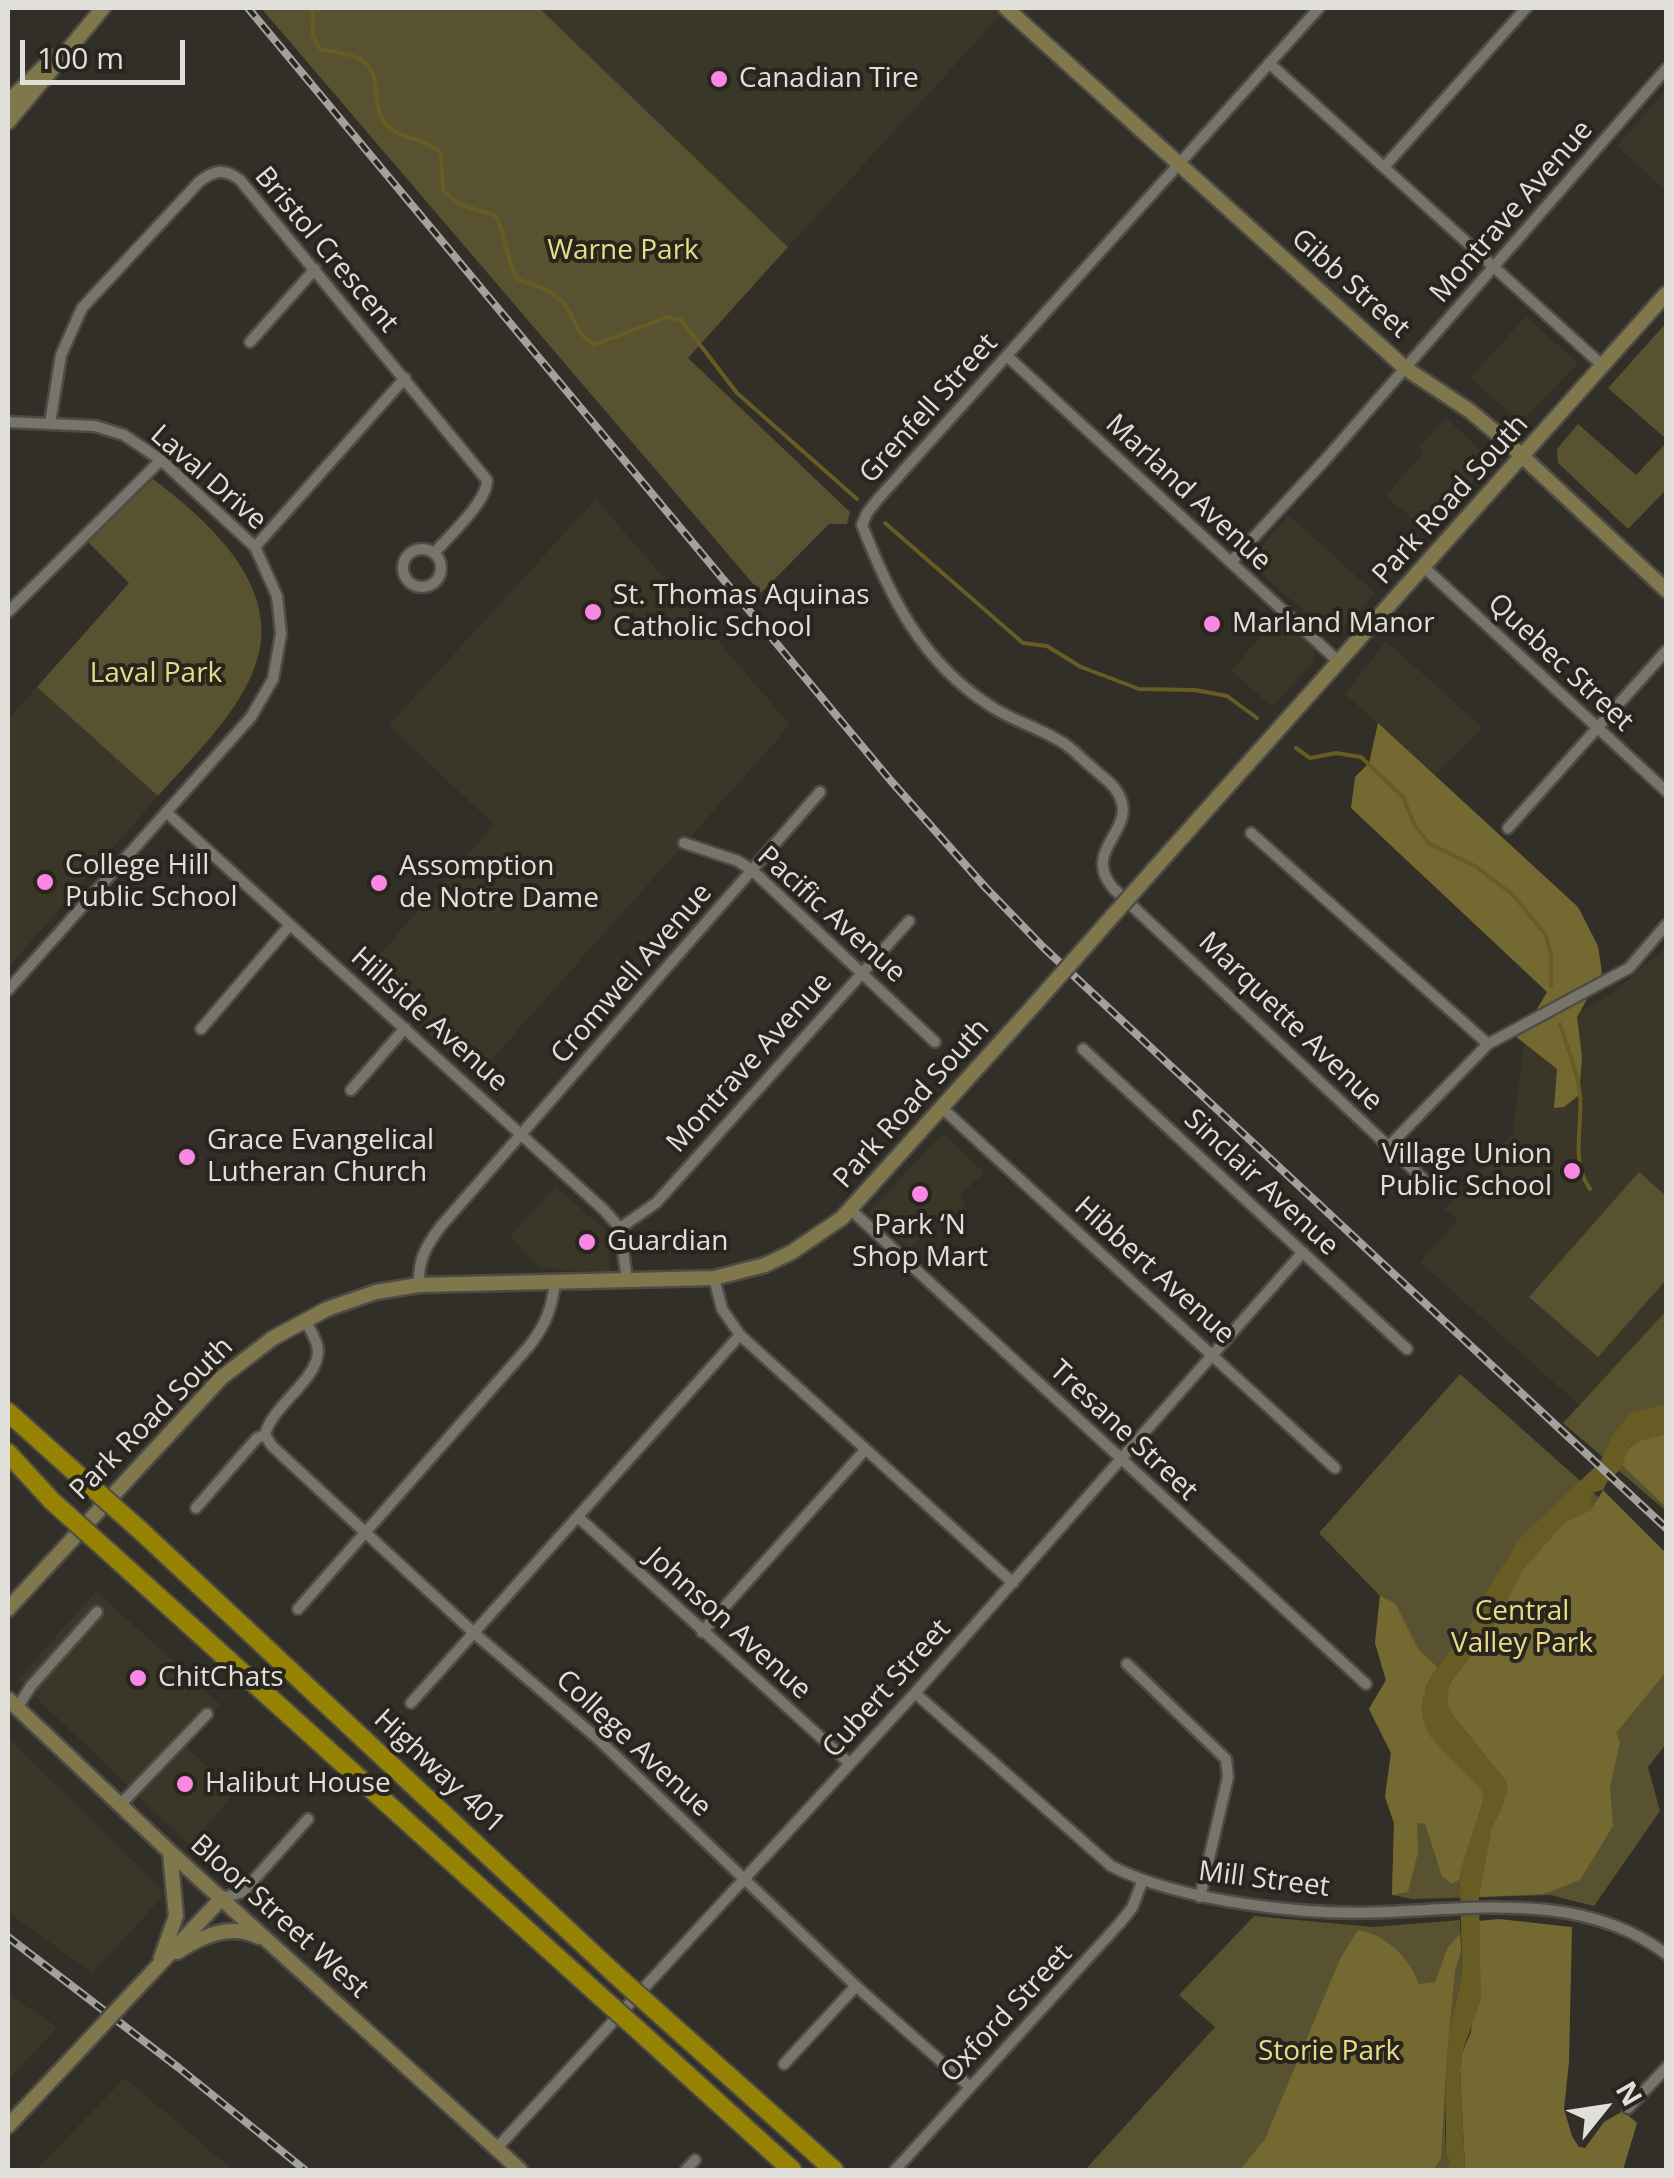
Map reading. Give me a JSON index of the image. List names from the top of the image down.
{
  "streets": {
    "highway": ["Highway 401"],
    "main road": ["Gibb Street", "Park Road South", "Bloor Street West"],
    "street": [
      "Montrave Avenue",
      "Bristol Crescent",
      "Grenfell Street",
      "Laval Drive",
      "Marland Avenue",
      "Quebec Street",
      "Pacific Avenue",
      "Cromwell Avenue",
      "Hillside Avenue",
      "Marquette Avenue",
      "Sinclair Avenue",
      "Hibbert Avenue",
      "Tresane Street",
      "Johnson Avenue",
      "Cubert Street",
      "College Avenue",
      "Mill Street",
      "Oxford Street"
    ]
  },
  "crossings": [
    ["Montrave Avenue", "Gibb Street"],
    ["Montrave Avenue", "Marland Avenue"],
    ["Montrave Avenue", "Pacific Avenue"],
    ["Montrave Avenue", "Hillside Avenue"],
    ["Bristol Crescent", "Laval Drive"],
    ["Gibb Street", "Grenfell Street"],
    ["Gibb Street", "Park Road South"],
    ["Grenfell Street", "Marland Avenue"],
    ["Grenfell Street", "Marquette Avenue"],
    ["Laval Drive", "Hillside Avenue"],
    ["Marland Avenue", "Park Road South"],
    ["Park Road South", "Quebec Street"],
    ["Park Road South", "Cromwell Avenue"],
    ["Park Road South", "Hibbert Avenue"],
    ["Park Road South", "Tresane Street"],
    ["Pacific Avenue", "Cromwell Avenue"],
    ["Cromwell Avenue", "Hillside Avenue"],
    ["Sinclair Avenue", "Cubert Street"],
    ["Hibbert Avenue", "Cubert Street"],
    ["Tresane Street", "Cubert Street"],
    ["Johnson Avenue", "Cubert Street"],
    ["Cubert Street", "College Avenue"],
    ["Cubert Street", "Mill Street"],
    ["Cubert Street", "Bloor Street West"],
    ["College Avenue", "Oxford Street"],
    ["Mill Street", "Oxford Street"]
  ],
  "parks": [
    "Warne Park",
    "Laval Park",
    "Central Valley Park",
    "Storie Park"
  ],
  "places": [
    "Canadian Tire",
    "St. Thomas Aquinas Catholic School",
    "Marland Manor",
    "College Hill Public School",
    "Assomption de Notre Dame",
    "Grace Evangelical Lutheran Church",
    "Village Union Public School",
    "Park ‘N Shop Mart",
    "Guardian",
    "ChitChats",
    "Halibut House"
  ],
  "scale_bar": "100 m",
  "north": "top right"
}
